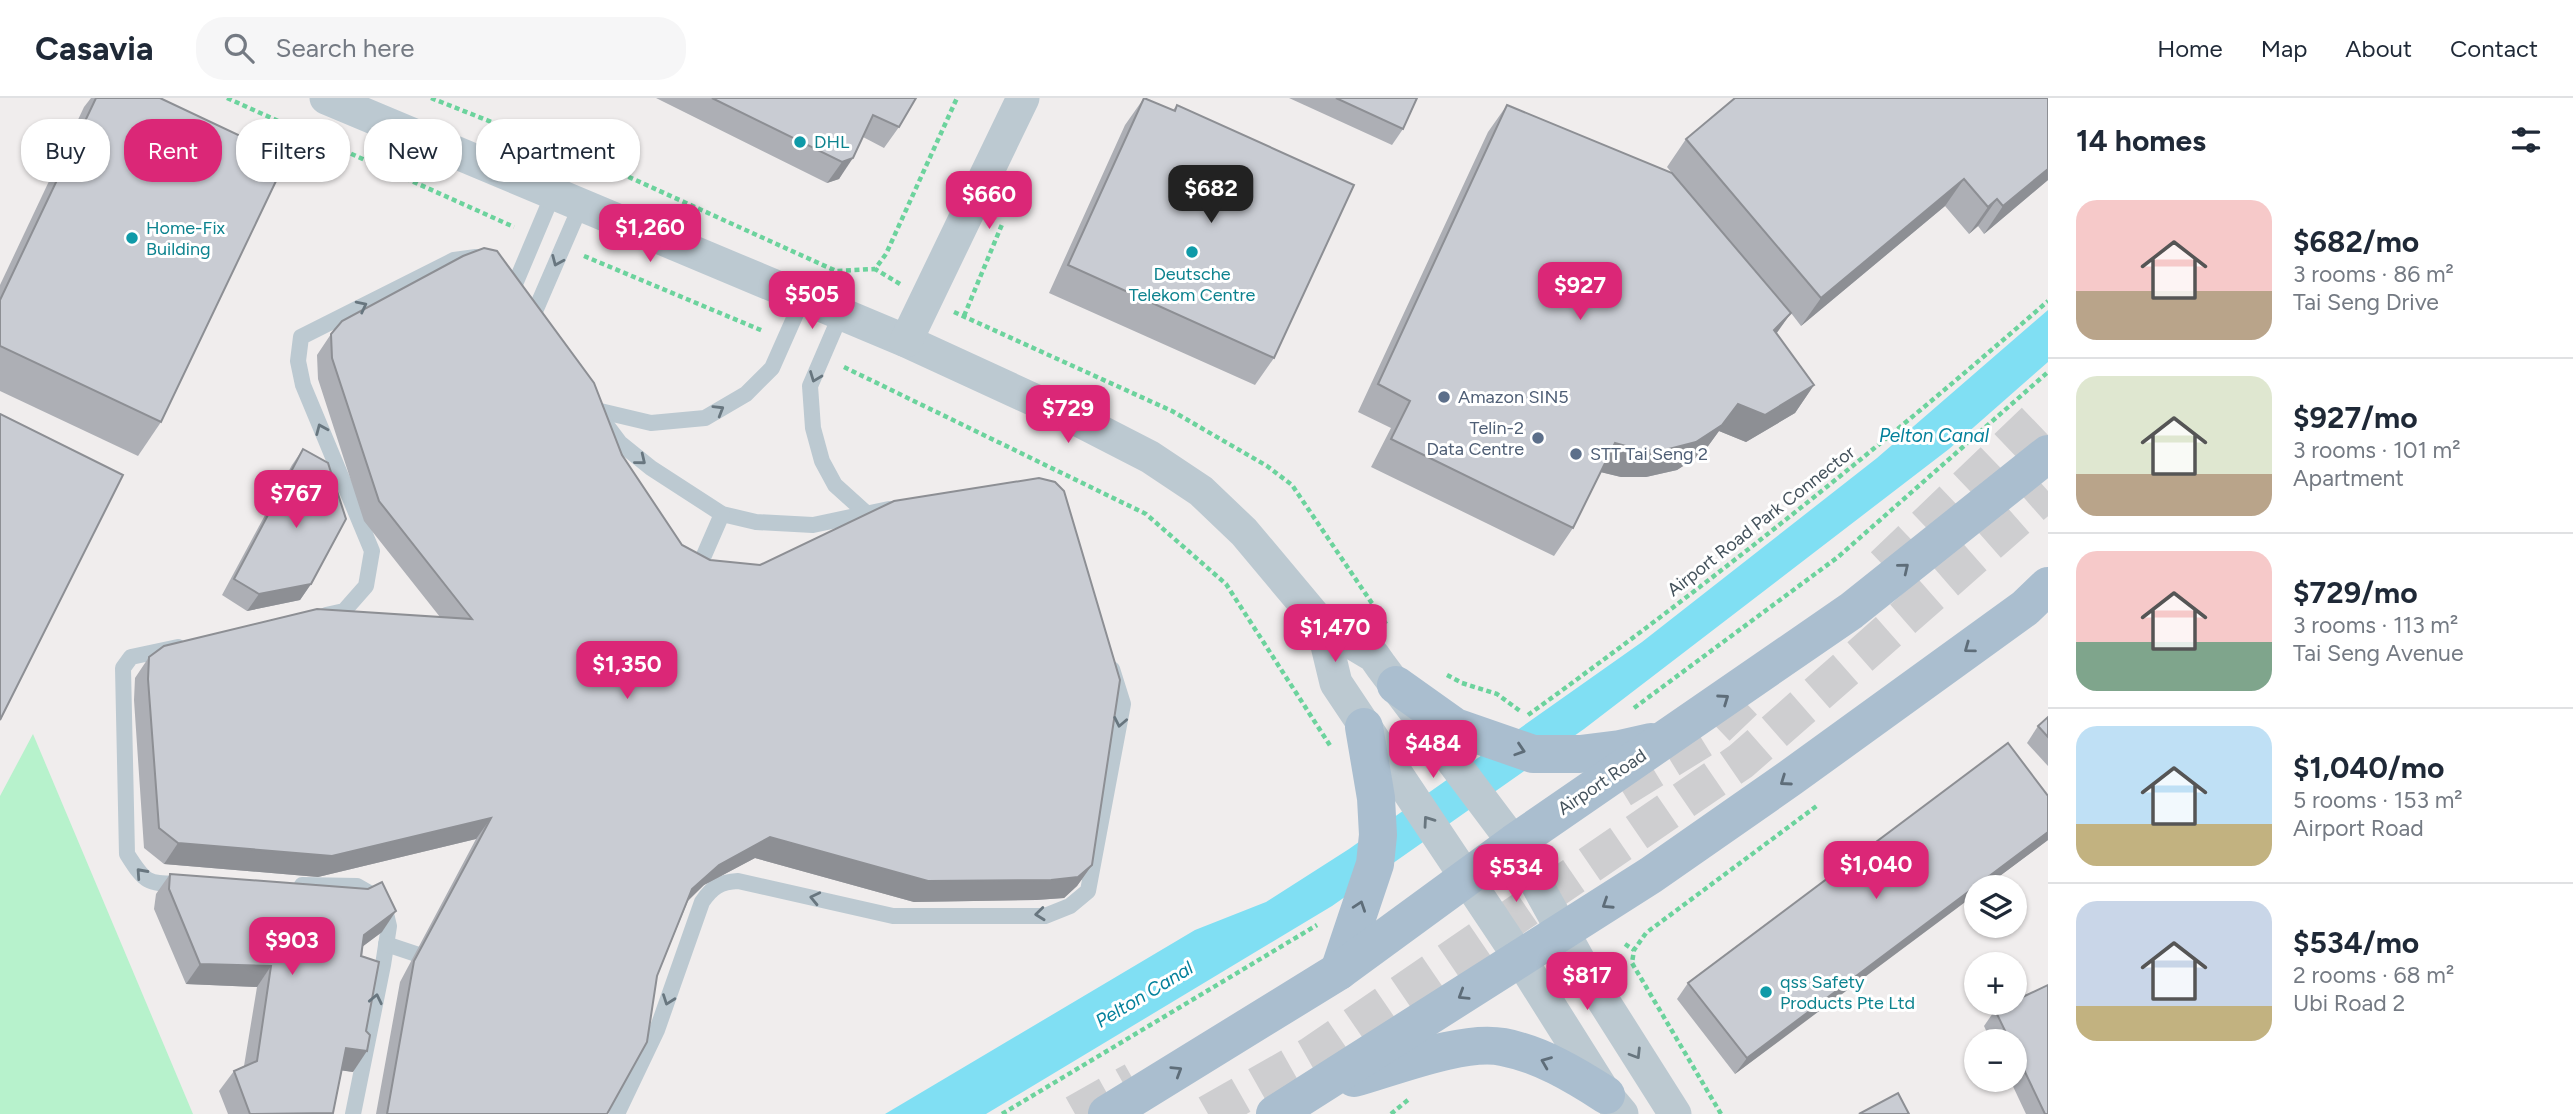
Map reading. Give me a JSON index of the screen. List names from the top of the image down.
{
  "streets": {
    "main road": ["Airport Road"],
    "path": ["Airport Road Park Connector"]
  },
  "water": ["Pelton Canal"],
  "places": [
    "DHL",
    "Home-Fix Building",
    "Deutsche Telekom Centre",
    "Amazon SIN5",
    "Telin-2 Data Centre",
    "STT Tai Seng 2",
    "qss Safety Products Pte Ltd"
  ],
  "page": {
    "header": "Casavia",
    "search": "Search here",
    "nav": [
      "Home",
      "Map",
      "About",
      "Contact"
    ],
    "heading": "14 homes",
    "chip": [
      "Buy",
      "Rent",
      "Filters",
      "New",
      "Apartment"
    ],
    "price": [
      "$682",
      "$660",
      "$1,260",
      "$927",
      "$505",
      "$729",
      "$767",
      "$1,470",
      "$1,350",
      "$484",
      "$1,040",
      "$534",
      "$903",
      "$817"
    ],
    "list": [
      {
        "name": "$682/mo",
        "note": "3 rooms · 86 m² · Tai Seng Drive"
      },
      {
        "name": "$927/mo",
        "note": "3 rooms · 101 m² · Apartment"
      },
      {
        "name": "$729/mo",
        "note": "3 rooms · 113 m² · Tai Seng Avenue"
      },
      {
        "name": "$1,040/mo",
        "note": "5 rooms · 153 m² · Airport Road"
      },
      {
        "name": "$534/mo",
        "note": "2 rooms · 68 m² · Ubi Road 2"
      }
    ],
    "map_buttons": ["+", "−"]
  }
}
